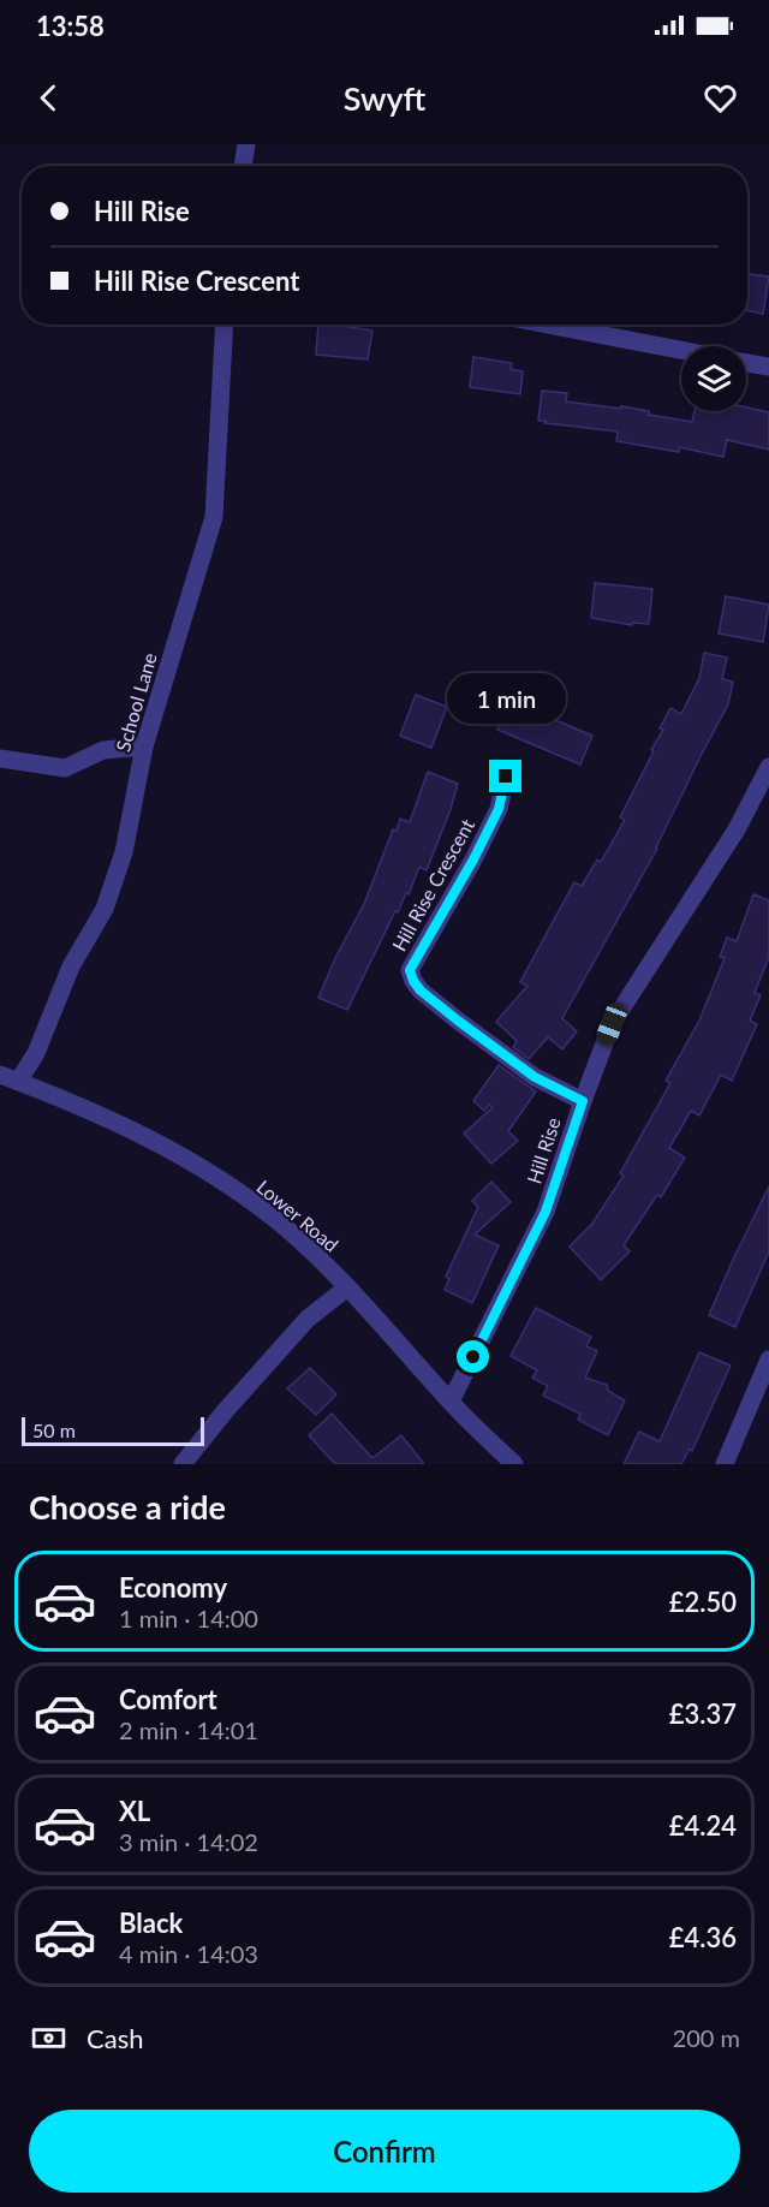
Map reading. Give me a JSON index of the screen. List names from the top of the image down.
{
  "streets": {
    "street": [
      "School Lane",
      "Hill Rise Crescent",
      "Hill Rise",
      "Lower Road"
    ]
  },
  "crossings": [
    ["School Lane", "Lower Road"],
    ["Hill Rise Crescent", "Hill Rise"],
    ["Hill Rise", "Lower Road"]
  ],
  "scale_bar": "50 m",
  "page": {
    "status": "13:58",
    "header": "Swyft",
    "banner": ["Hill Rise", "Hill Rise Crescent"],
    "bubble": "1 min",
    "scale": "50 m",
    "heading": "Choose a ride",
    "list": [
      {
        "name": "Economy",
        "note": "1 min · 14:00",
        "value": "£2.50"
      },
      {
        "name": "Comfort",
        "note": "2 min · 14:01",
        "value": "£3.37"
      },
      {
        "name": "XL",
        "note": "3 min · 14:02",
        "value": "£4.24"
      },
      {
        "name": "Black",
        "note": "4 min · 14:03",
        "value": "£4.36"
      }
    ],
    "pay": ["Cash", "200 m"],
    "buttons": "Confirm"
  }
}
